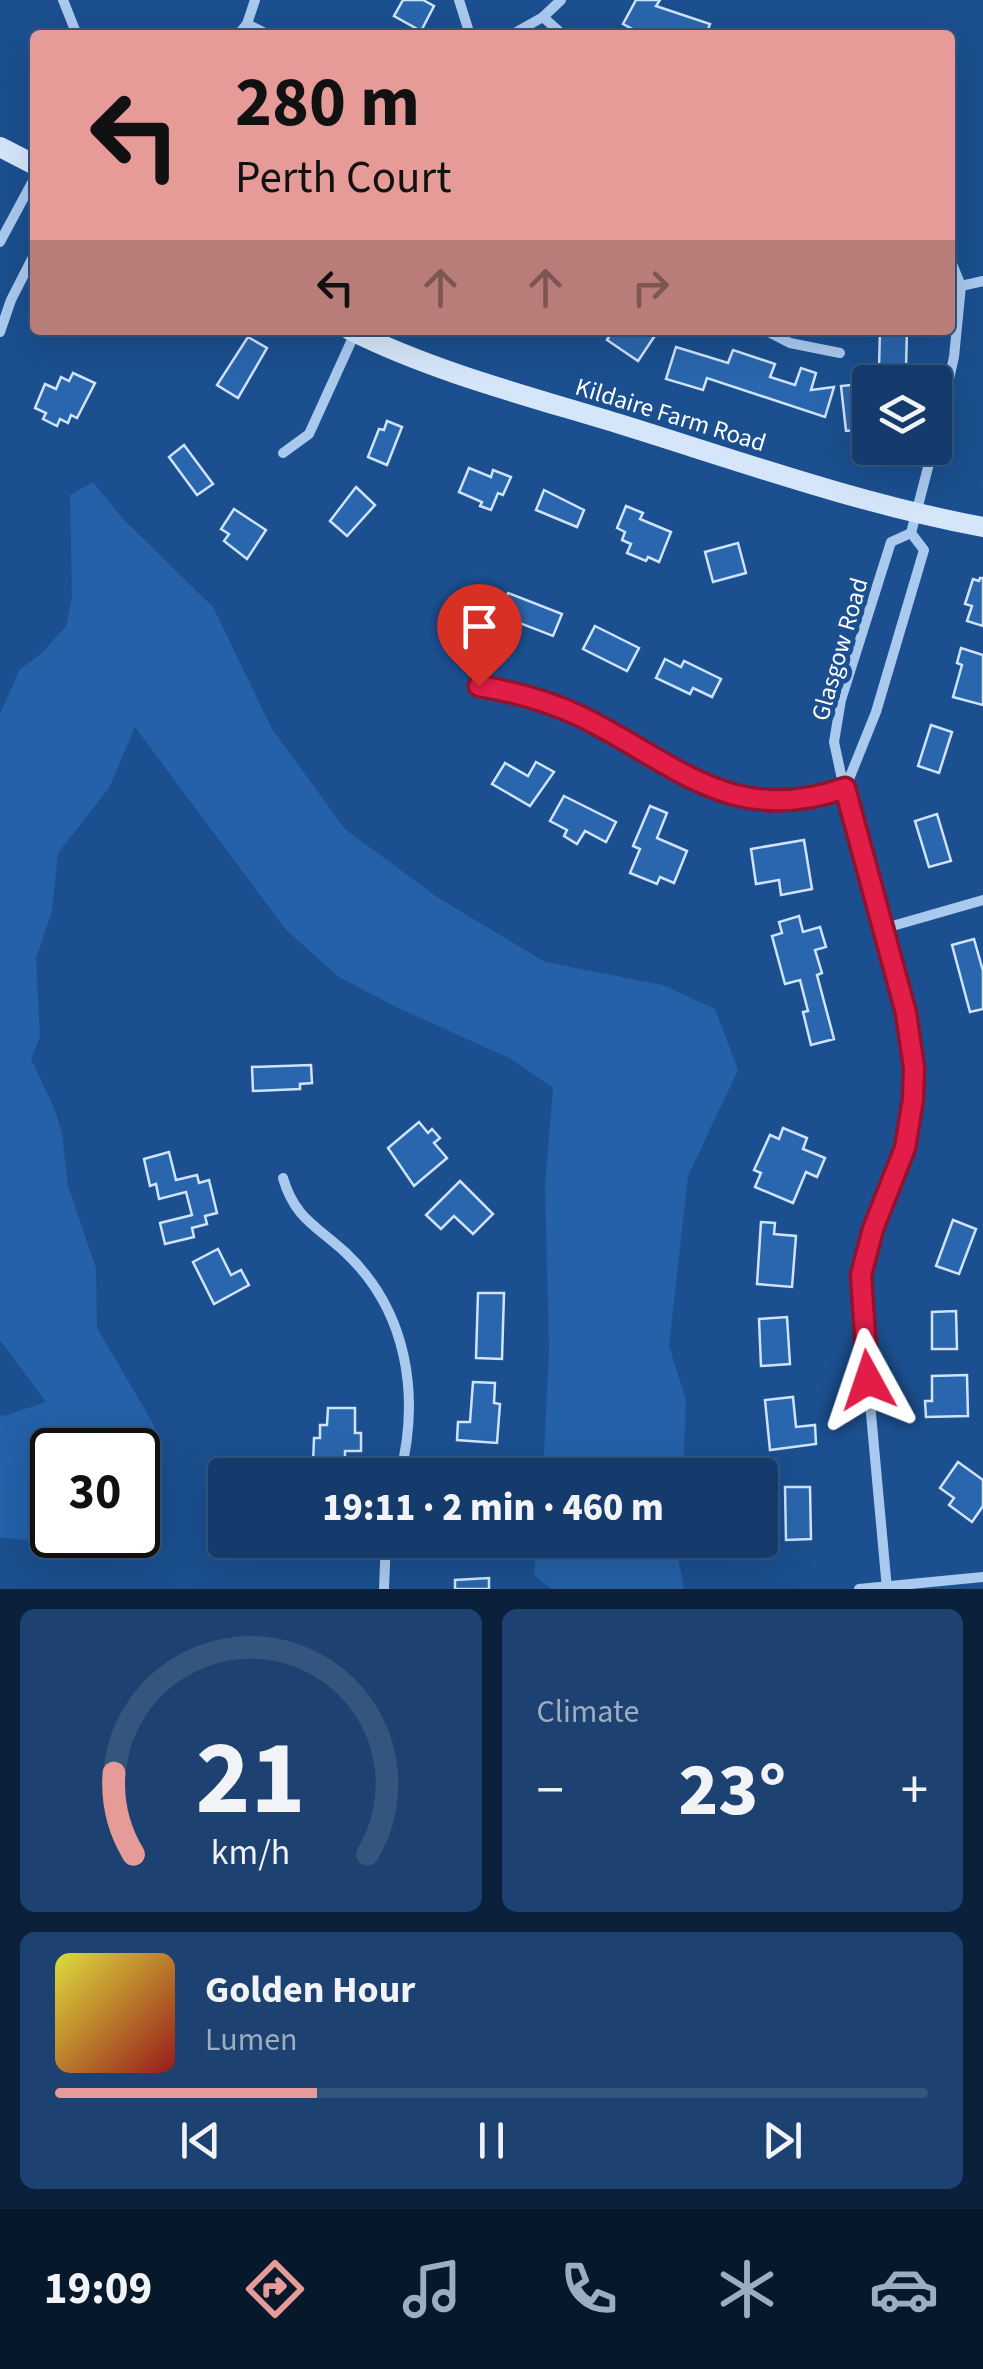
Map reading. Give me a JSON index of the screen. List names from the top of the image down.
{
  "streets": {
    "main road": ["Kildaire Farm Road"],
    "street": ["Glasgow Road"]
  },
  "crossings": [
    ["Kildaire Farm Road", "Glasgow Road"]
  ],
  "page": {
    "turn": ["280 m", "Perth Court"],
    "limit": "30",
    "trip": "19:11 · 2 min · 460 m",
    "tile": "Climate",
    "heat": ["−", "23°", "+"],
    "song": ["Golden Hour", "Lumen"],
    "tabs": "19:09",
    "gauge": ["21", "km/h"]
  }
}
